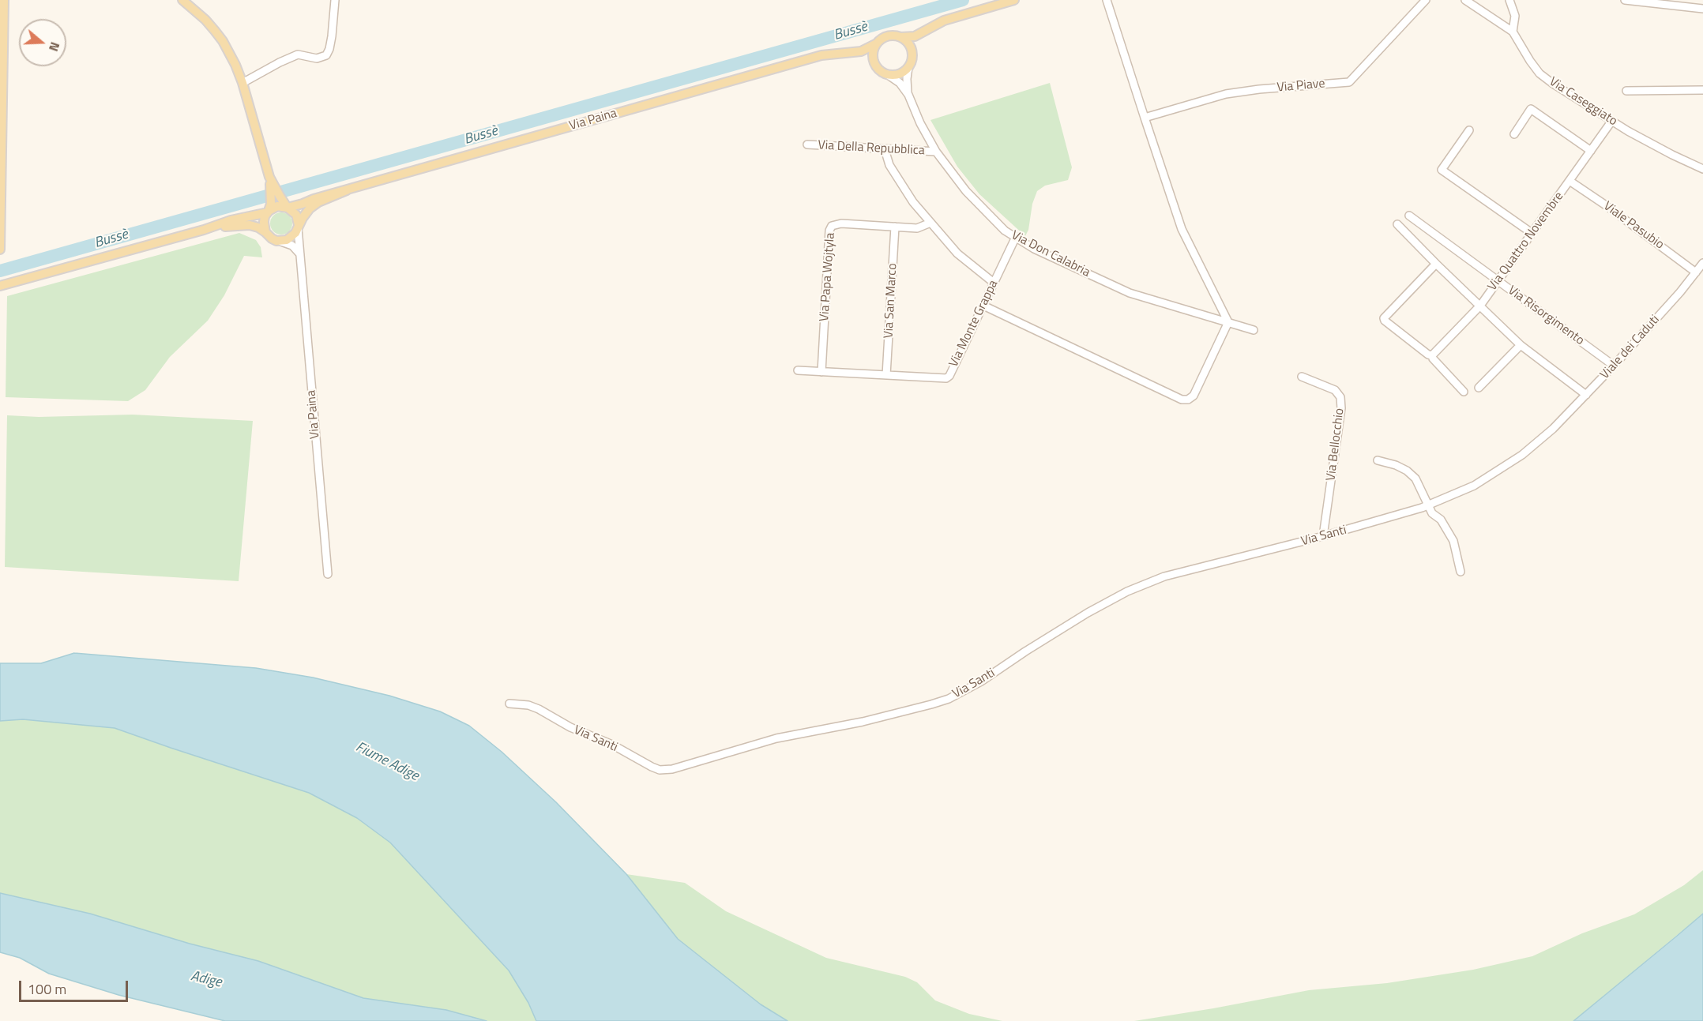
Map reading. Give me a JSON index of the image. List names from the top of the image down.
{
  "streets": {
    "main road": ["Via Paina"],
    "street": [
      "Via Piave",
      "Via Caseggiato",
      "Via Della Repubblica",
      "Viale Pasubio",
      "Via Quattro Novembre",
      "Via Don Calabria",
      "Via Papa Wojtyla",
      "Via San Marco",
      "Via Risorgimento",
      "Via Monte Grappa",
      "Viale dei Caduti",
      "Via Bellocchio",
      "Via Santi"
    ]
  },
  "crossings": [
    ["Via Caseggiato", "Via Quattro Novembre"],
    ["Via Paina", "Via Don Calabria"],
    ["Via Della Repubblica", "Via Don Calabria"],
    ["Viale Pasubio", "Via Quattro Novembre"],
    ["Viale Pasubio", "Viale dei Caduti"],
    ["Via Quattro Novembre", "Via Risorgimento"],
    ["Via Don Calabria", "Via Monte Grappa"],
    ["Via Papa Wojtyla", "Via San Marco"],
    ["Via Papa Wojtyla", "Via Monte Grappa"],
    ["Via San Marco", "Via Monte Grappa"],
    ["Via Risorgimento", "Viale dei Caduti"],
    ["Viale dei Caduti", "Via Santi"],
    ["Via Bellocchio", "Via Santi"]
  ],
  "water": ["Bussè", "Fiume Adige", "Adige"],
  "scale_bar": "100 m",
  "north": "right"
}
